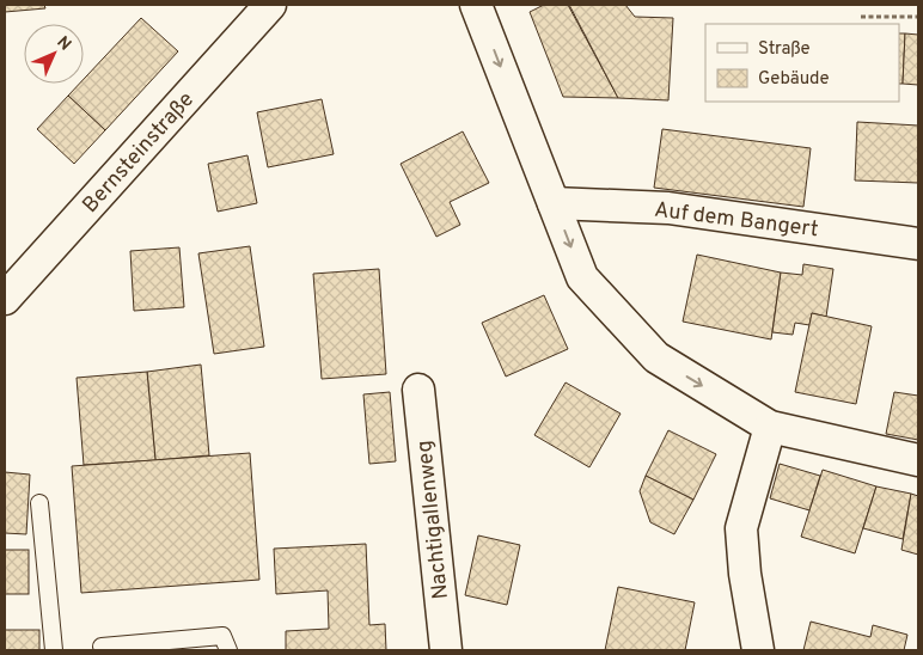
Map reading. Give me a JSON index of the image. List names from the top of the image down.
{
  "streets": {
    "street": ["Bernsteinstraße", "Auf dem Bangert", "Nachtigallenweg"]
  },
  "legend": ["Straße", "Gebäude"],
  "north": "top right"
}
